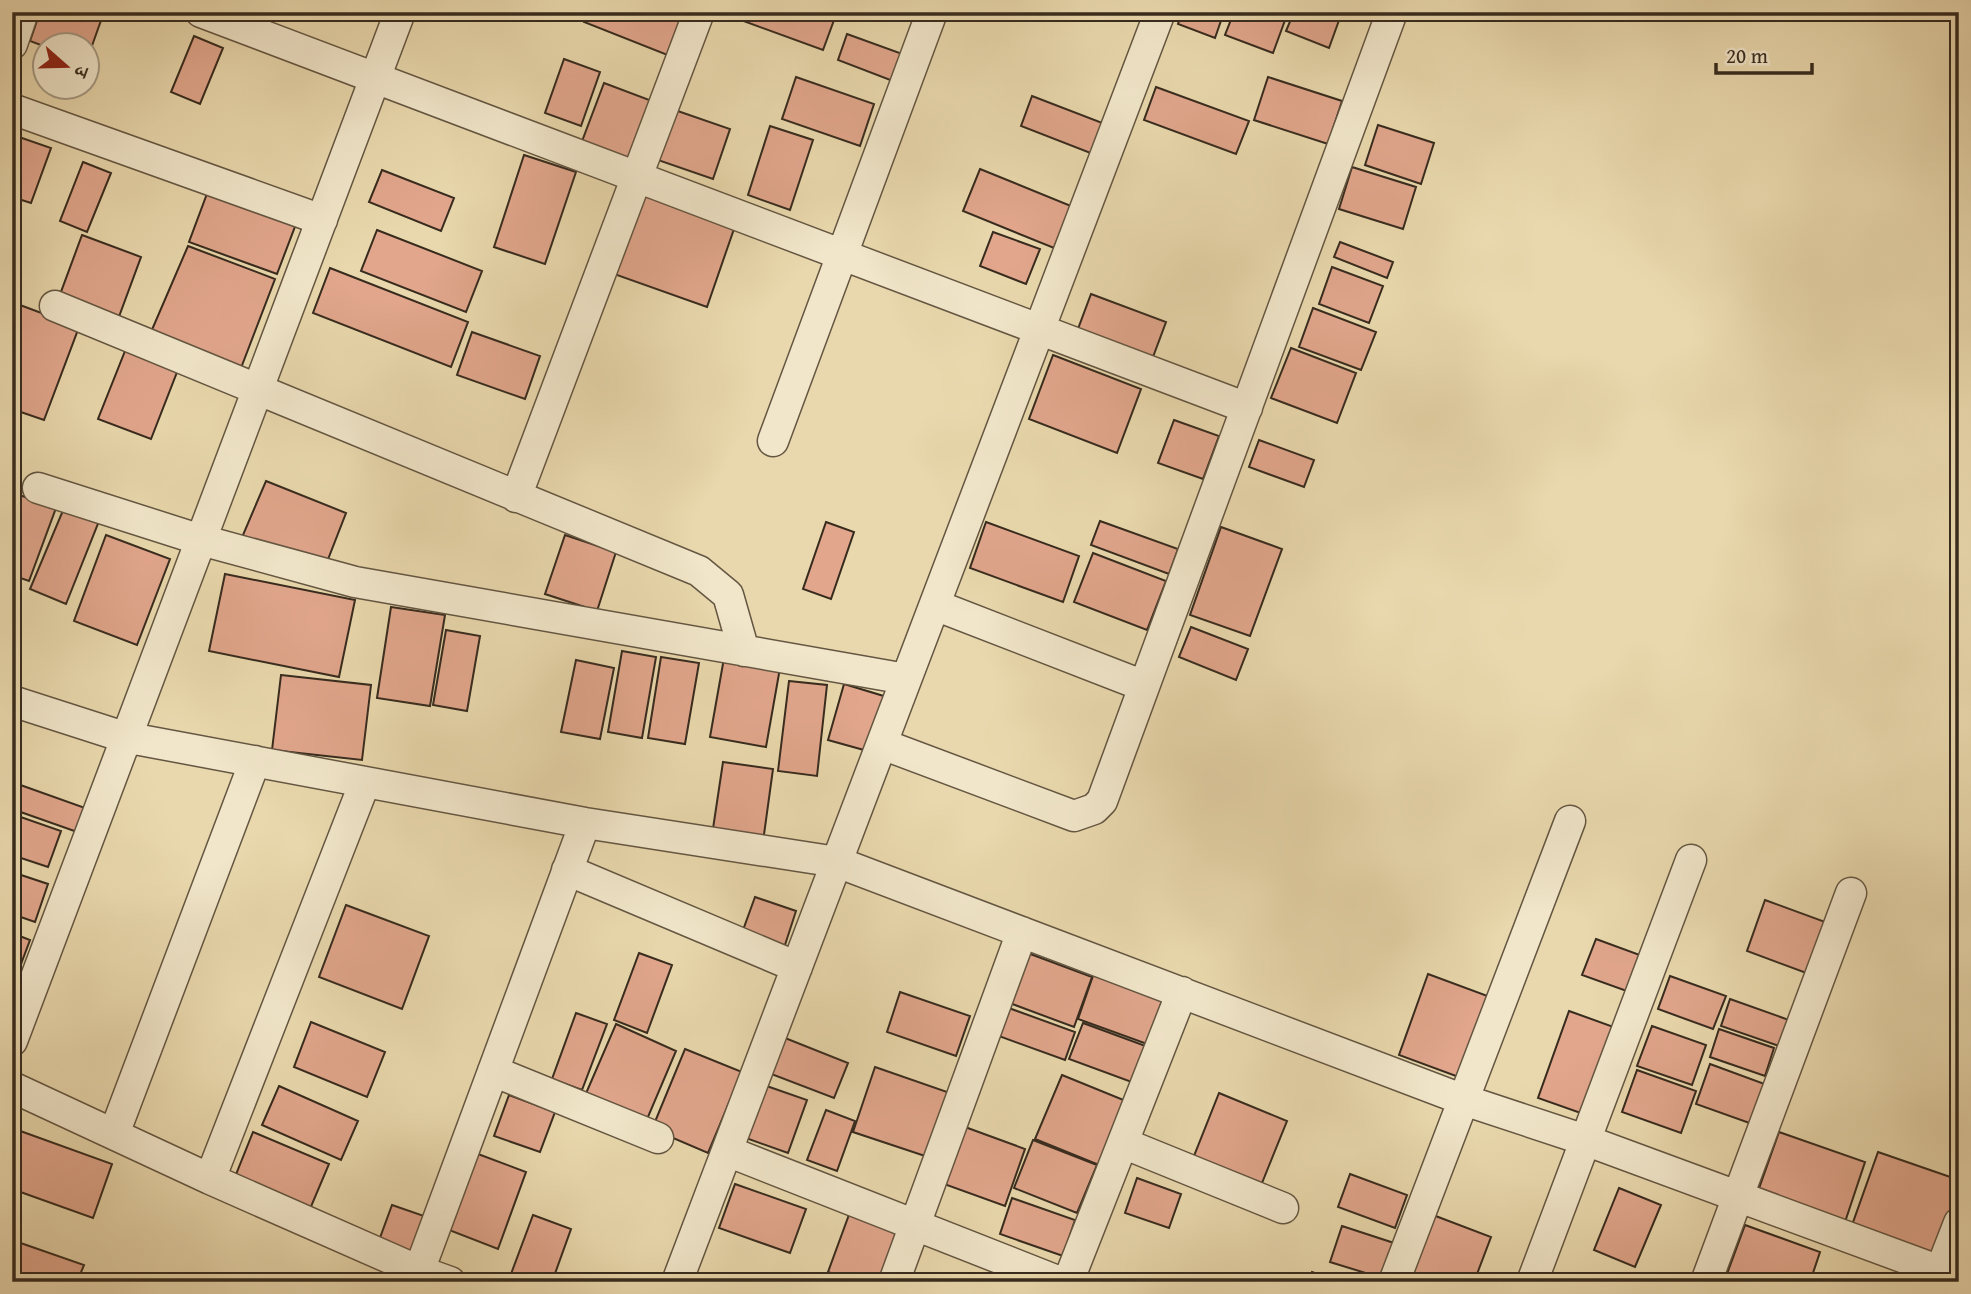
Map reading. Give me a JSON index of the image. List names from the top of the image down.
{
  "scale_bar": "20 m",
  "north": "right"
}
